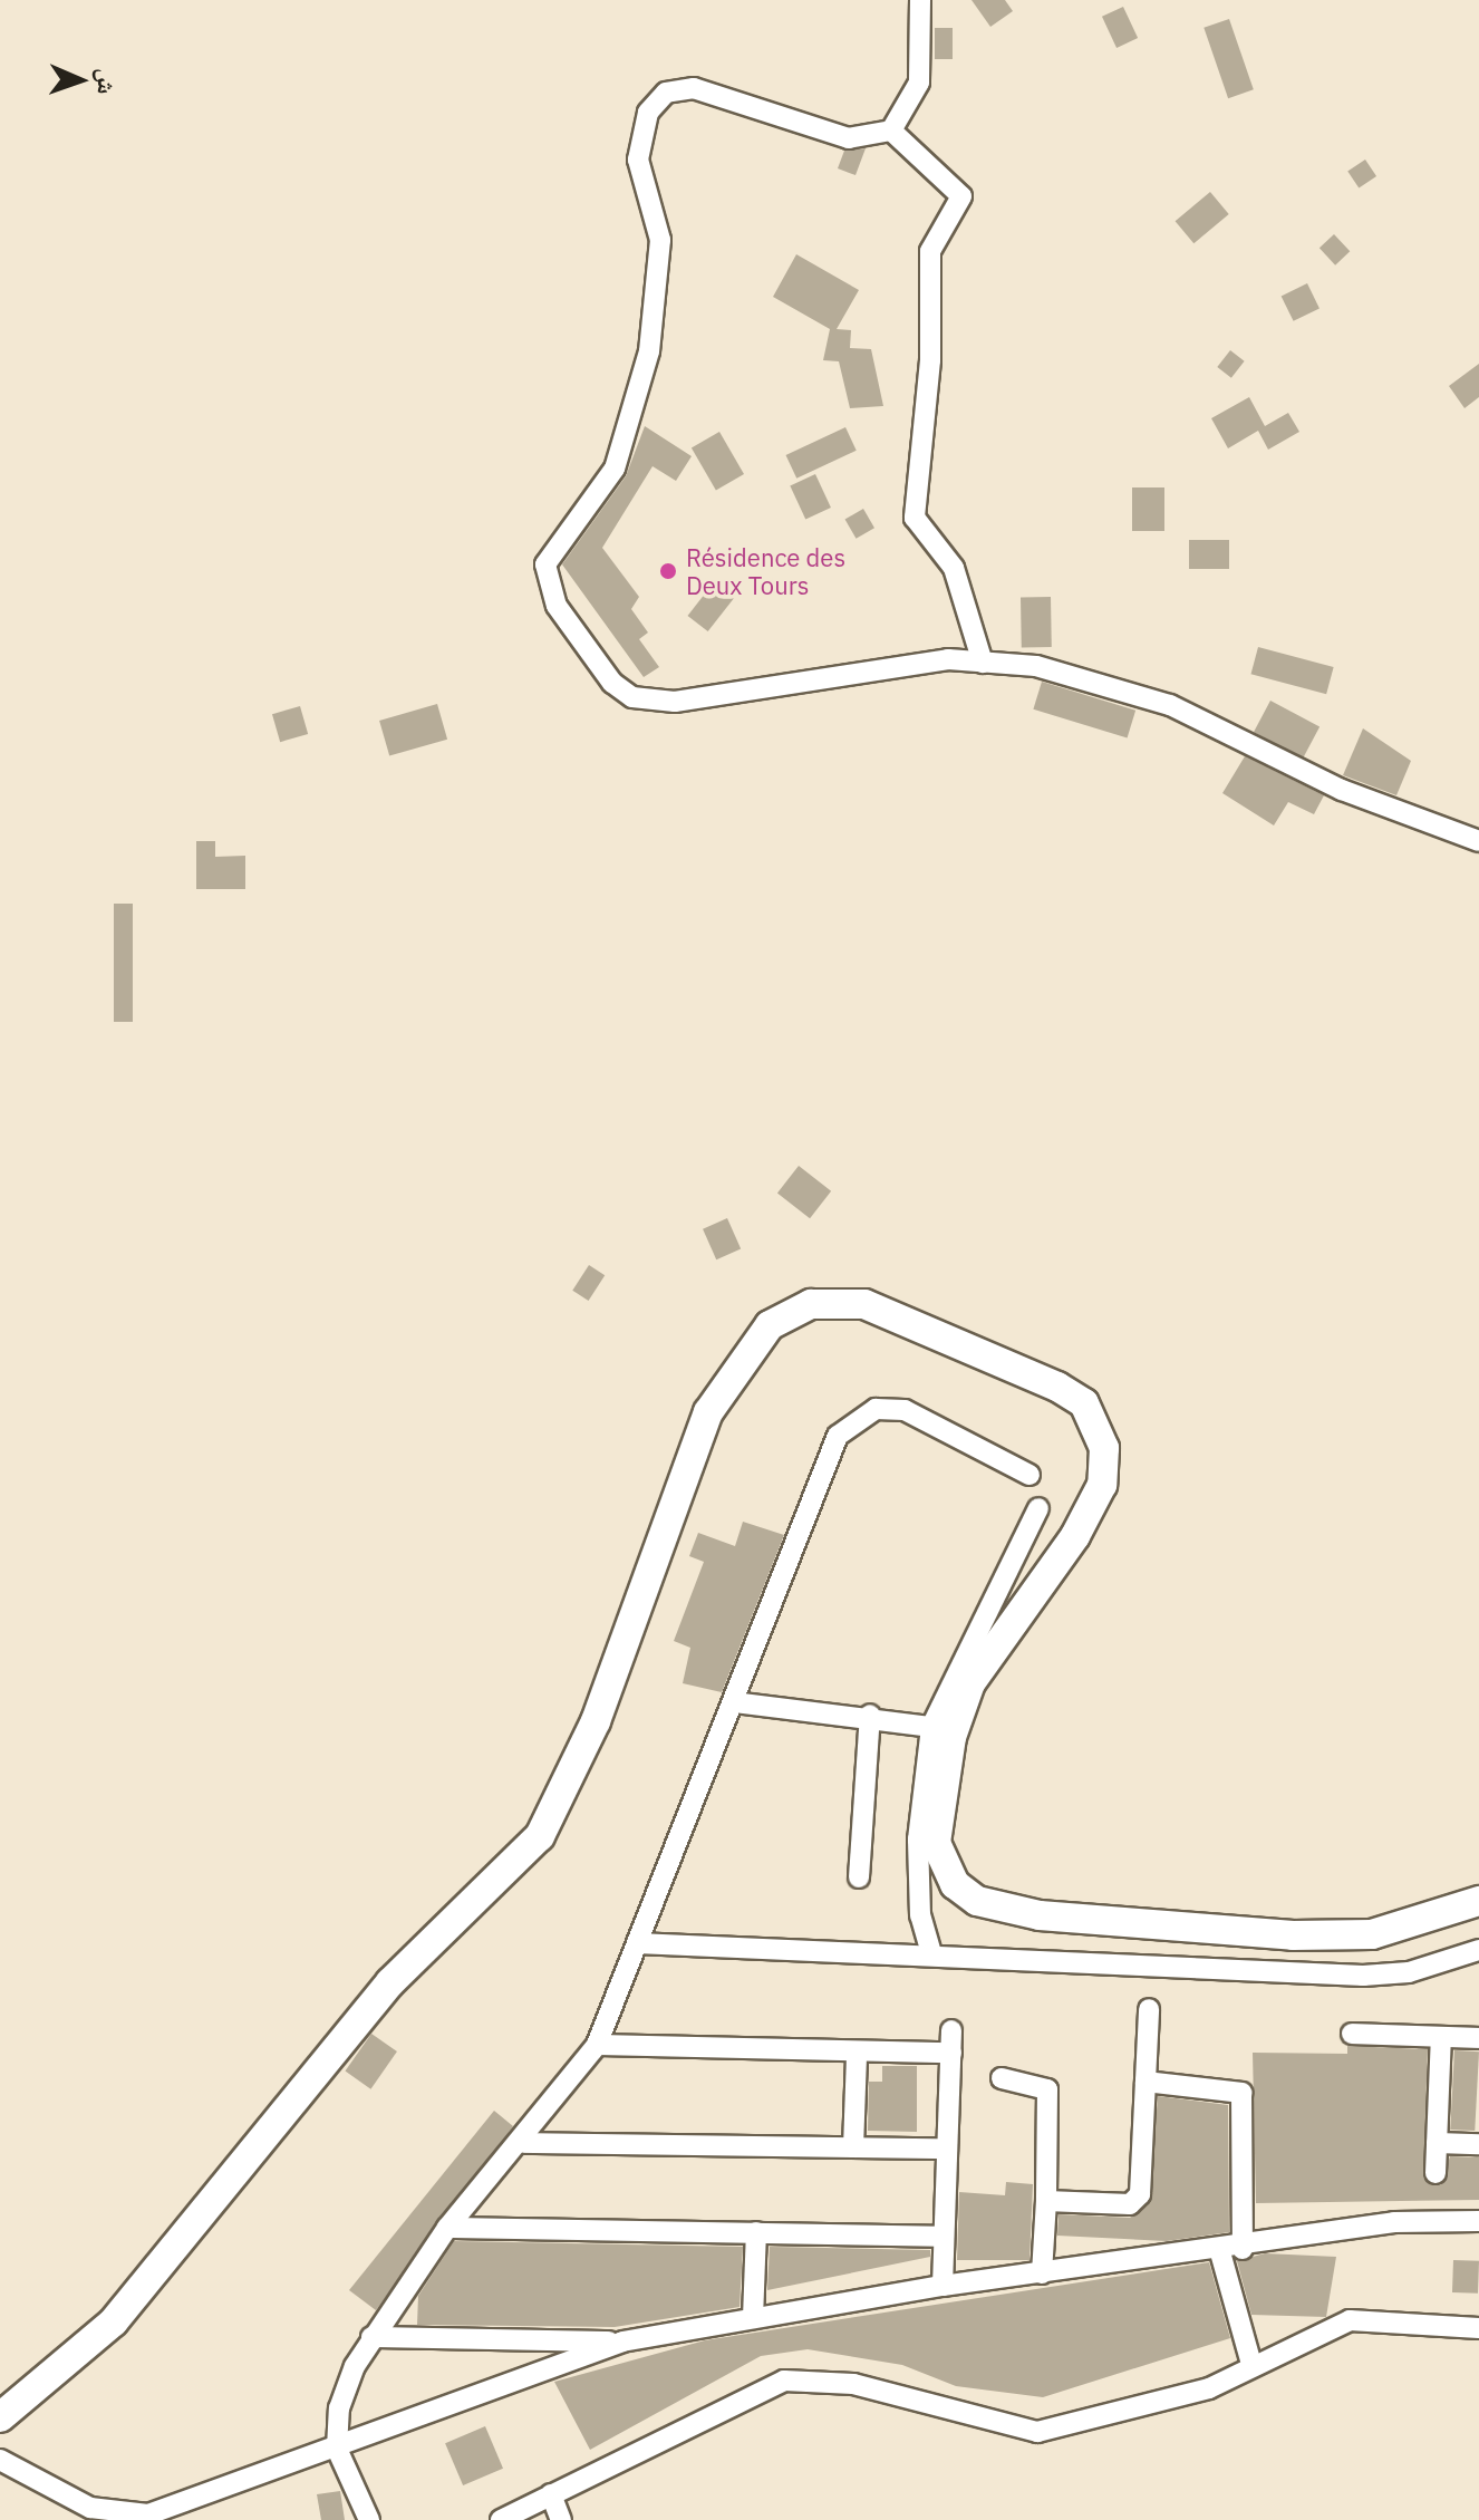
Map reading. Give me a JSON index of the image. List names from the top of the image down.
{
  "places": ["Résidence des Deux Tours"],
  "north": "right"
}
